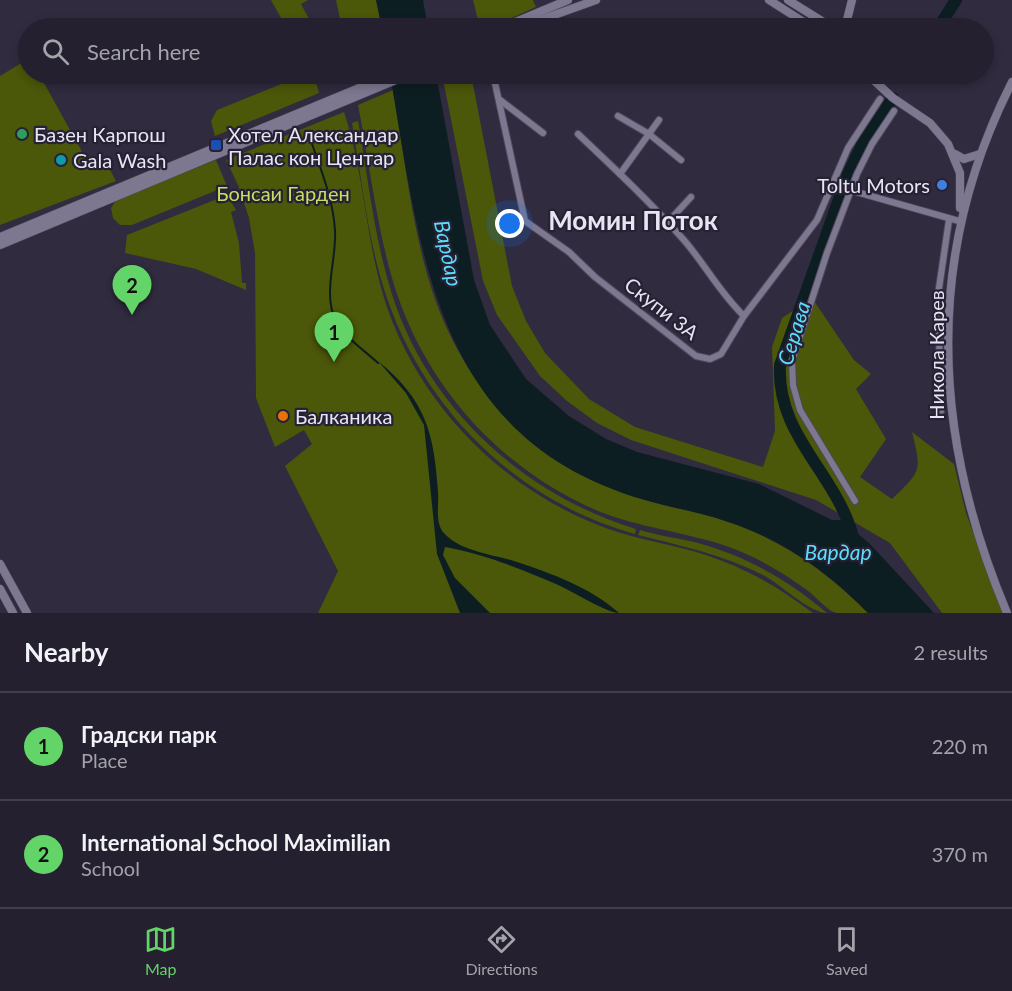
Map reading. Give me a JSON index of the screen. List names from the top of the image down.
{
  "streets": {
    "street": ["Скупи 3А", "Никола Карев"]
  },
  "districts": ["Момин Поток"],
  "water": ["Вардар", "Серава"],
  "parks": ["Бонсаи Гарден"],
  "places": {
    "other": [
      "Базен Карпош",
      "Gala Wash",
      "Toltu Motors",
      "Балканика"
    ],
    "transit": ["Хотел Александар Палас кон Центар"]
  },
  "page": {
    "search": "Search here",
    "pins": ["2", "1"],
    "heading": ["Nearby", "2 results"],
    "list": [
      {
        "mark": "1",
        "name": "Градски парк",
        "note": "Place",
        "value": "220 m"
      },
      {
        "mark": "2",
        "name": "International School Maximilian",
        "note": "School",
        "value": "370 m"
      }
    ],
    "nav": ["Map", "Directions", "Saved"]
  }
}
